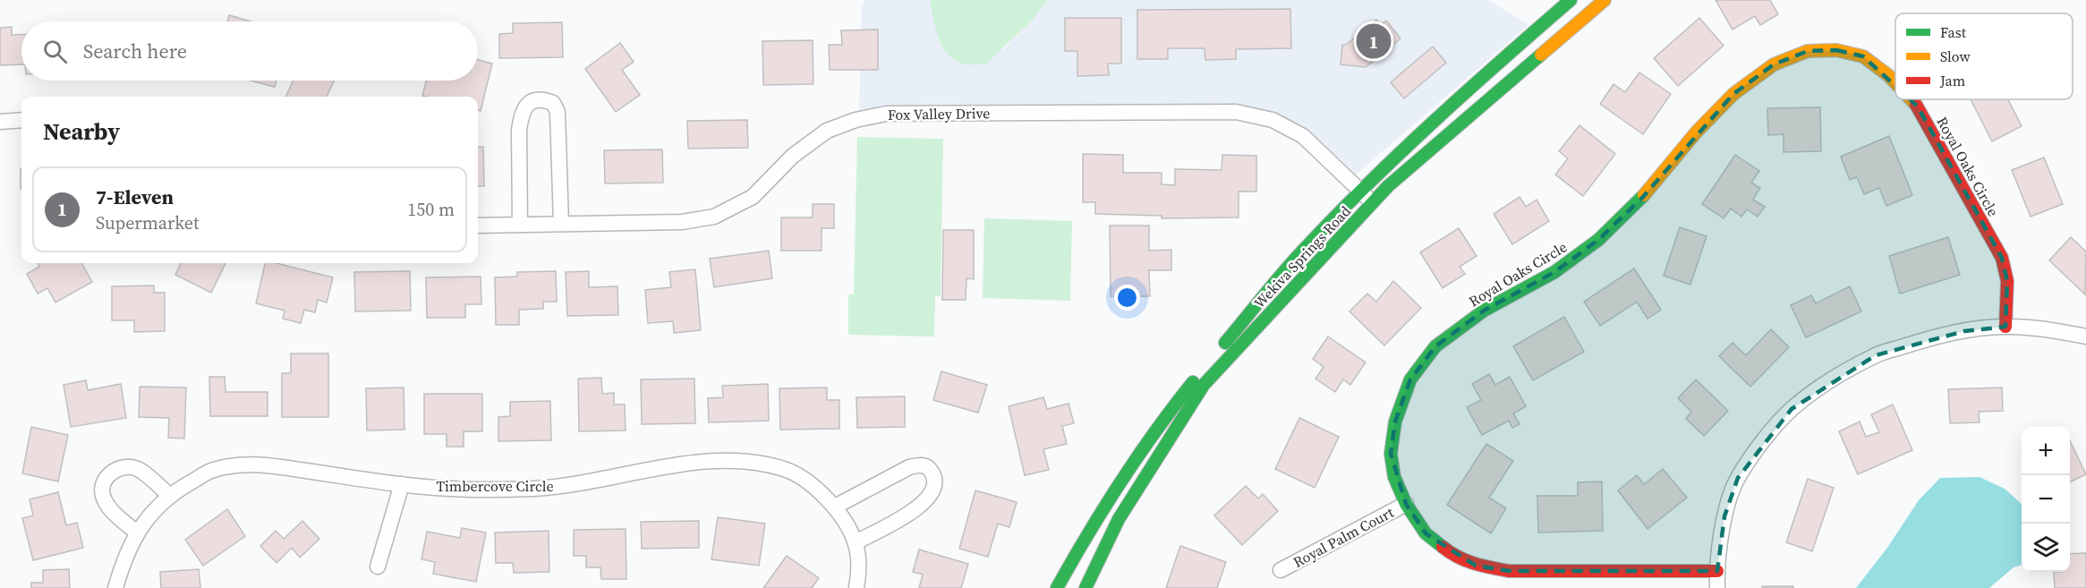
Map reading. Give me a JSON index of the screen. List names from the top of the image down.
{
  "streets": {
    "main road": ["Royal Oaks Circle", "Wekiva Springs Road"],
    "street": ["Fox Valley Drive", "Timbercove Circle", "Royal Palm Court"]
  },
  "crossings": [
    ["Fox Valley Drive", "Wekiva Springs Road"],
    ["Royal Oaks Circle", "Royal Palm Court"]
  ],
  "legend": ["Fast", "Slow", "Jam"],
  "page": {
    "pins": "1",
    "search": "Search here",
    "heading": "Nearby",
    "list": [
      {
        "mark": "1",
        "name": "7-Eleven",
        "note": "Supermarket",
        "value": "150 m"
      }
    ],
    "map_buttons": ["+", "−"]
  }
}
